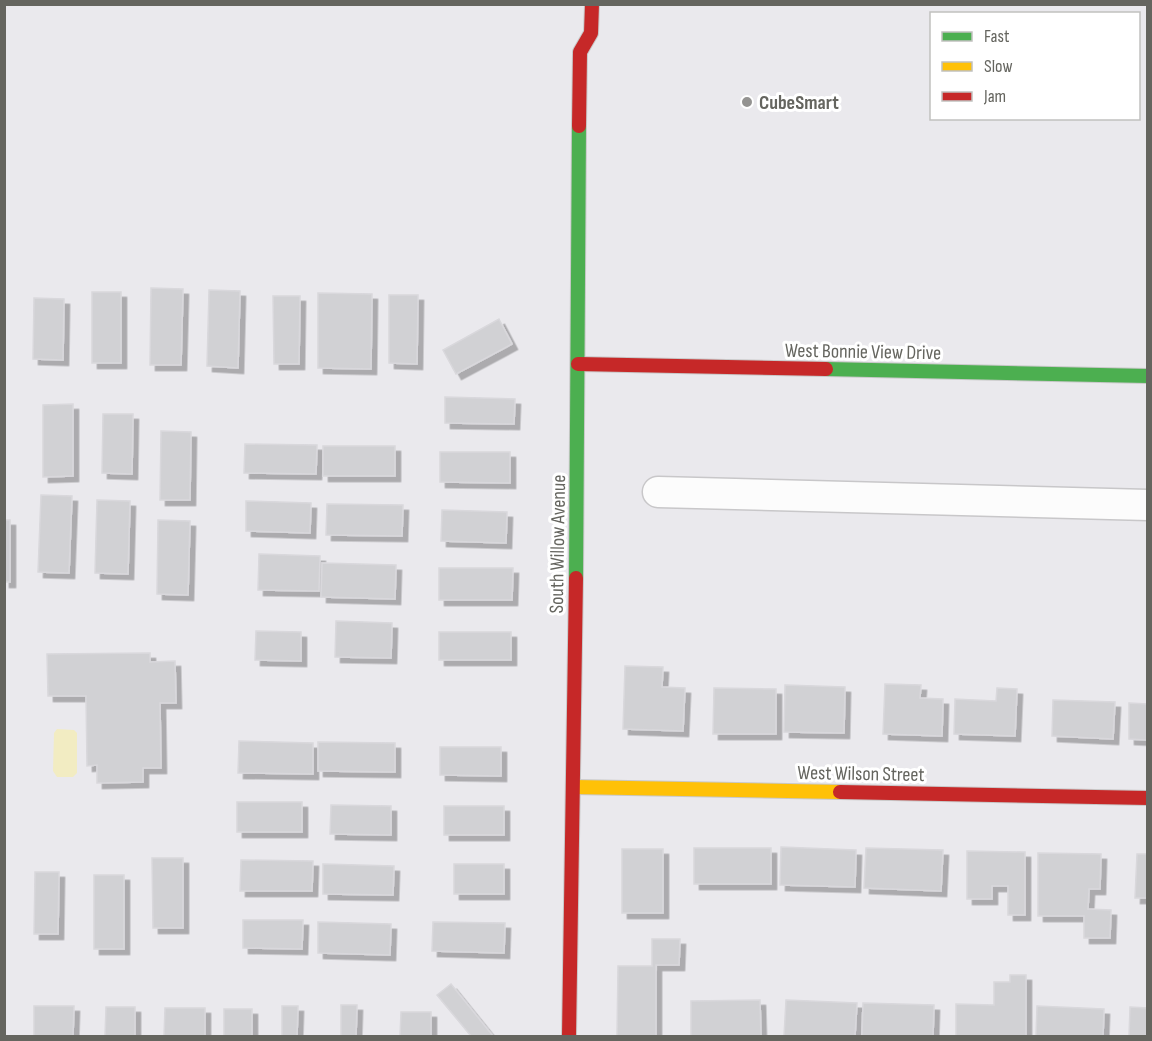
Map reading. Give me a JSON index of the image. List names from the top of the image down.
{
  "streets": {
    "street": ["West Bonnie View Drive", "South Willow Avenue", "West Wilson Street"]
  },
  "crossings": [
    ["West Bonnie View Drive", "South Willow Avenue"],
    ["South Willow Avenue", "West Wilson Street"]
  ],
  "places": ["CubeSmart"],
  "legend": ["Fast", "Slow", "Jam"]
}
